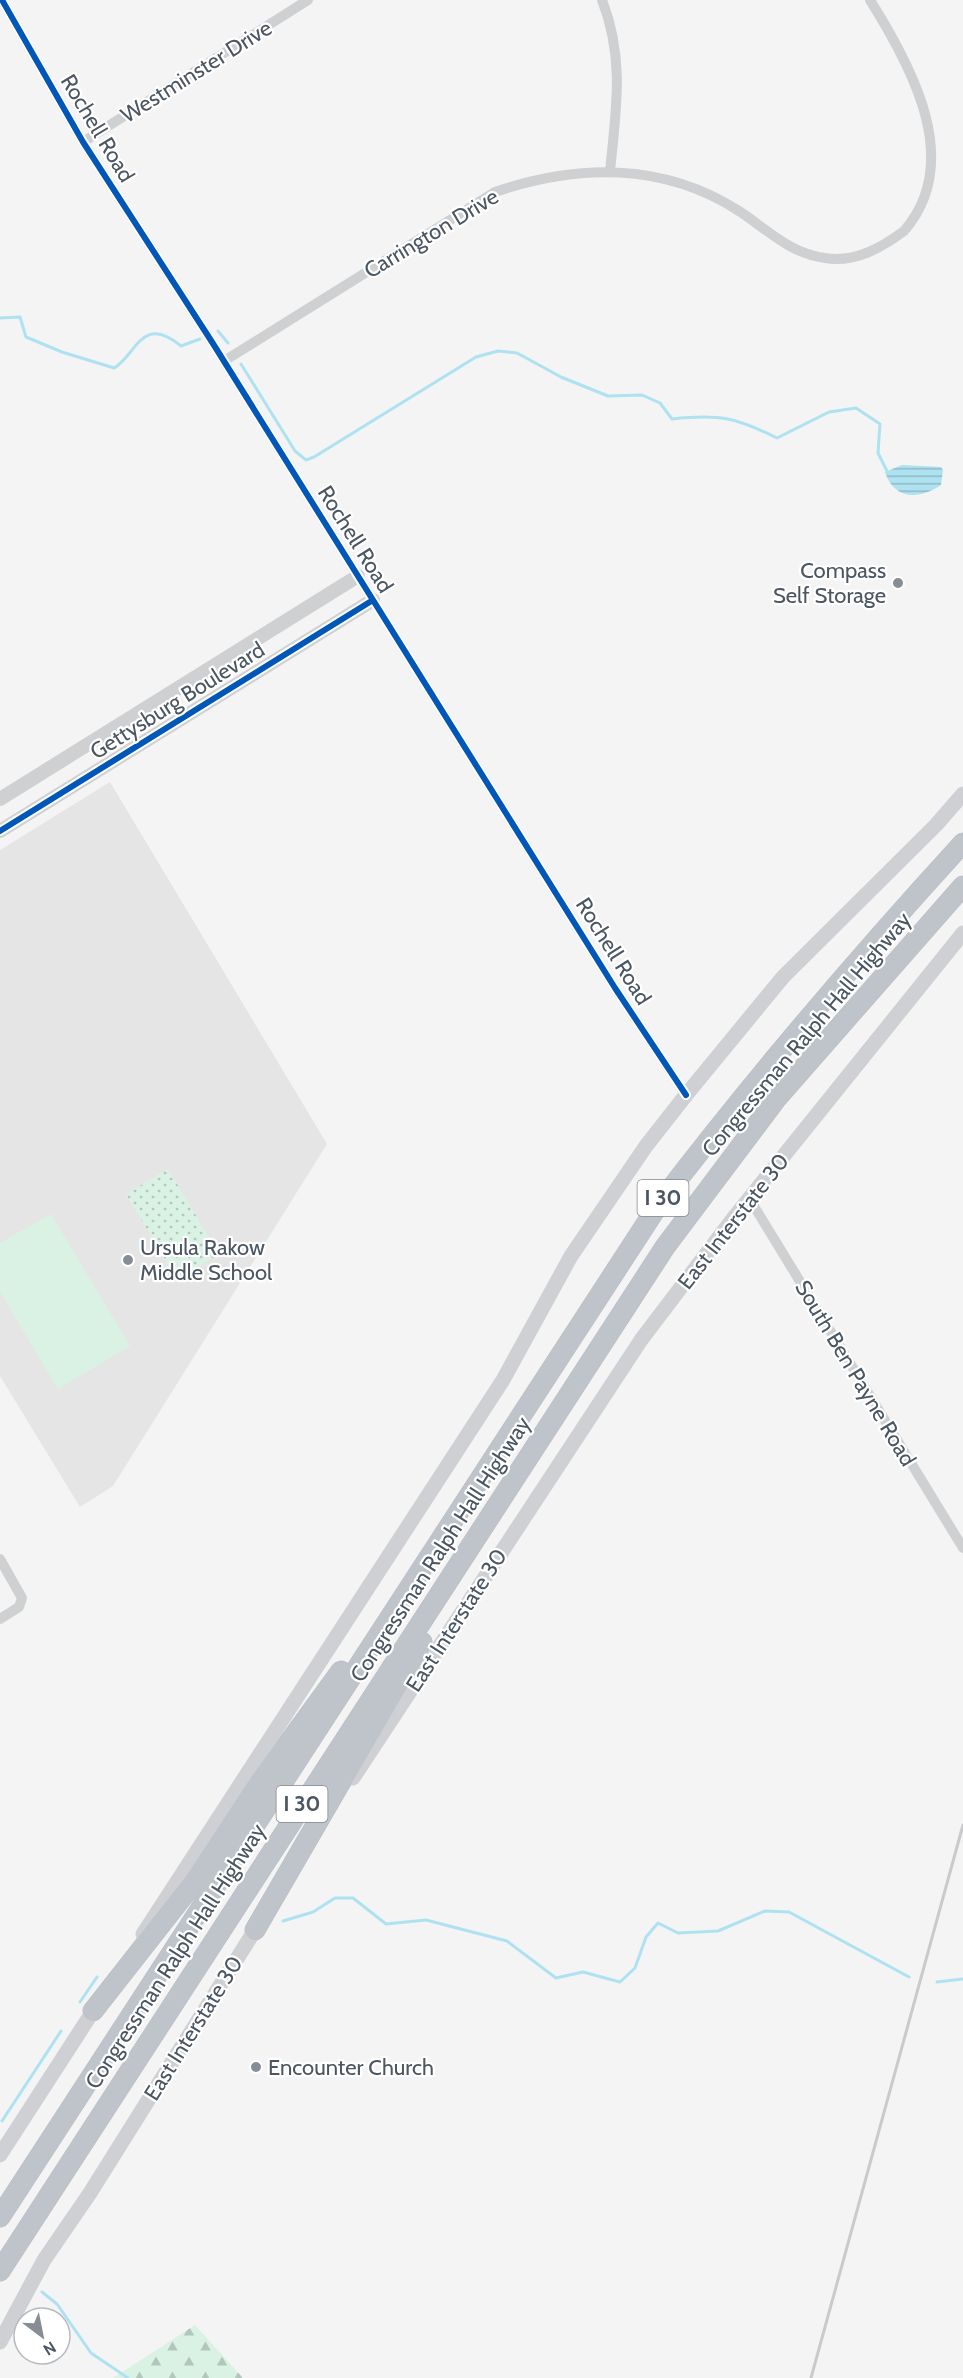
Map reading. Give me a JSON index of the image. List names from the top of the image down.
{
  "streets": {
    "highway": ["Congressman Ralph Hall Highway", "I 30"],
    "main road": ["East Interstate 30"],
    "street": [
      "Westminster Drive",
      "Rochell Road",
      "Carrington Drive",
      "Gettysburg Boulevard",
      "South Ben Payne Road"
    ]
  },
  "crossings": [
    ["Westminster Drive", "Rochell Road"],
    ["Rochell Road", "Carrington Drive"],
    ["Rochell Road", "Gettysburg Boulevard"],
    ["East Interstate 30", "South Ben Payne Road"]
  ],
  "places": ["Compass Self Storage", "Ursula Rakow Middle School", "Encounter Church"],
  "north": "bottom right"
}
